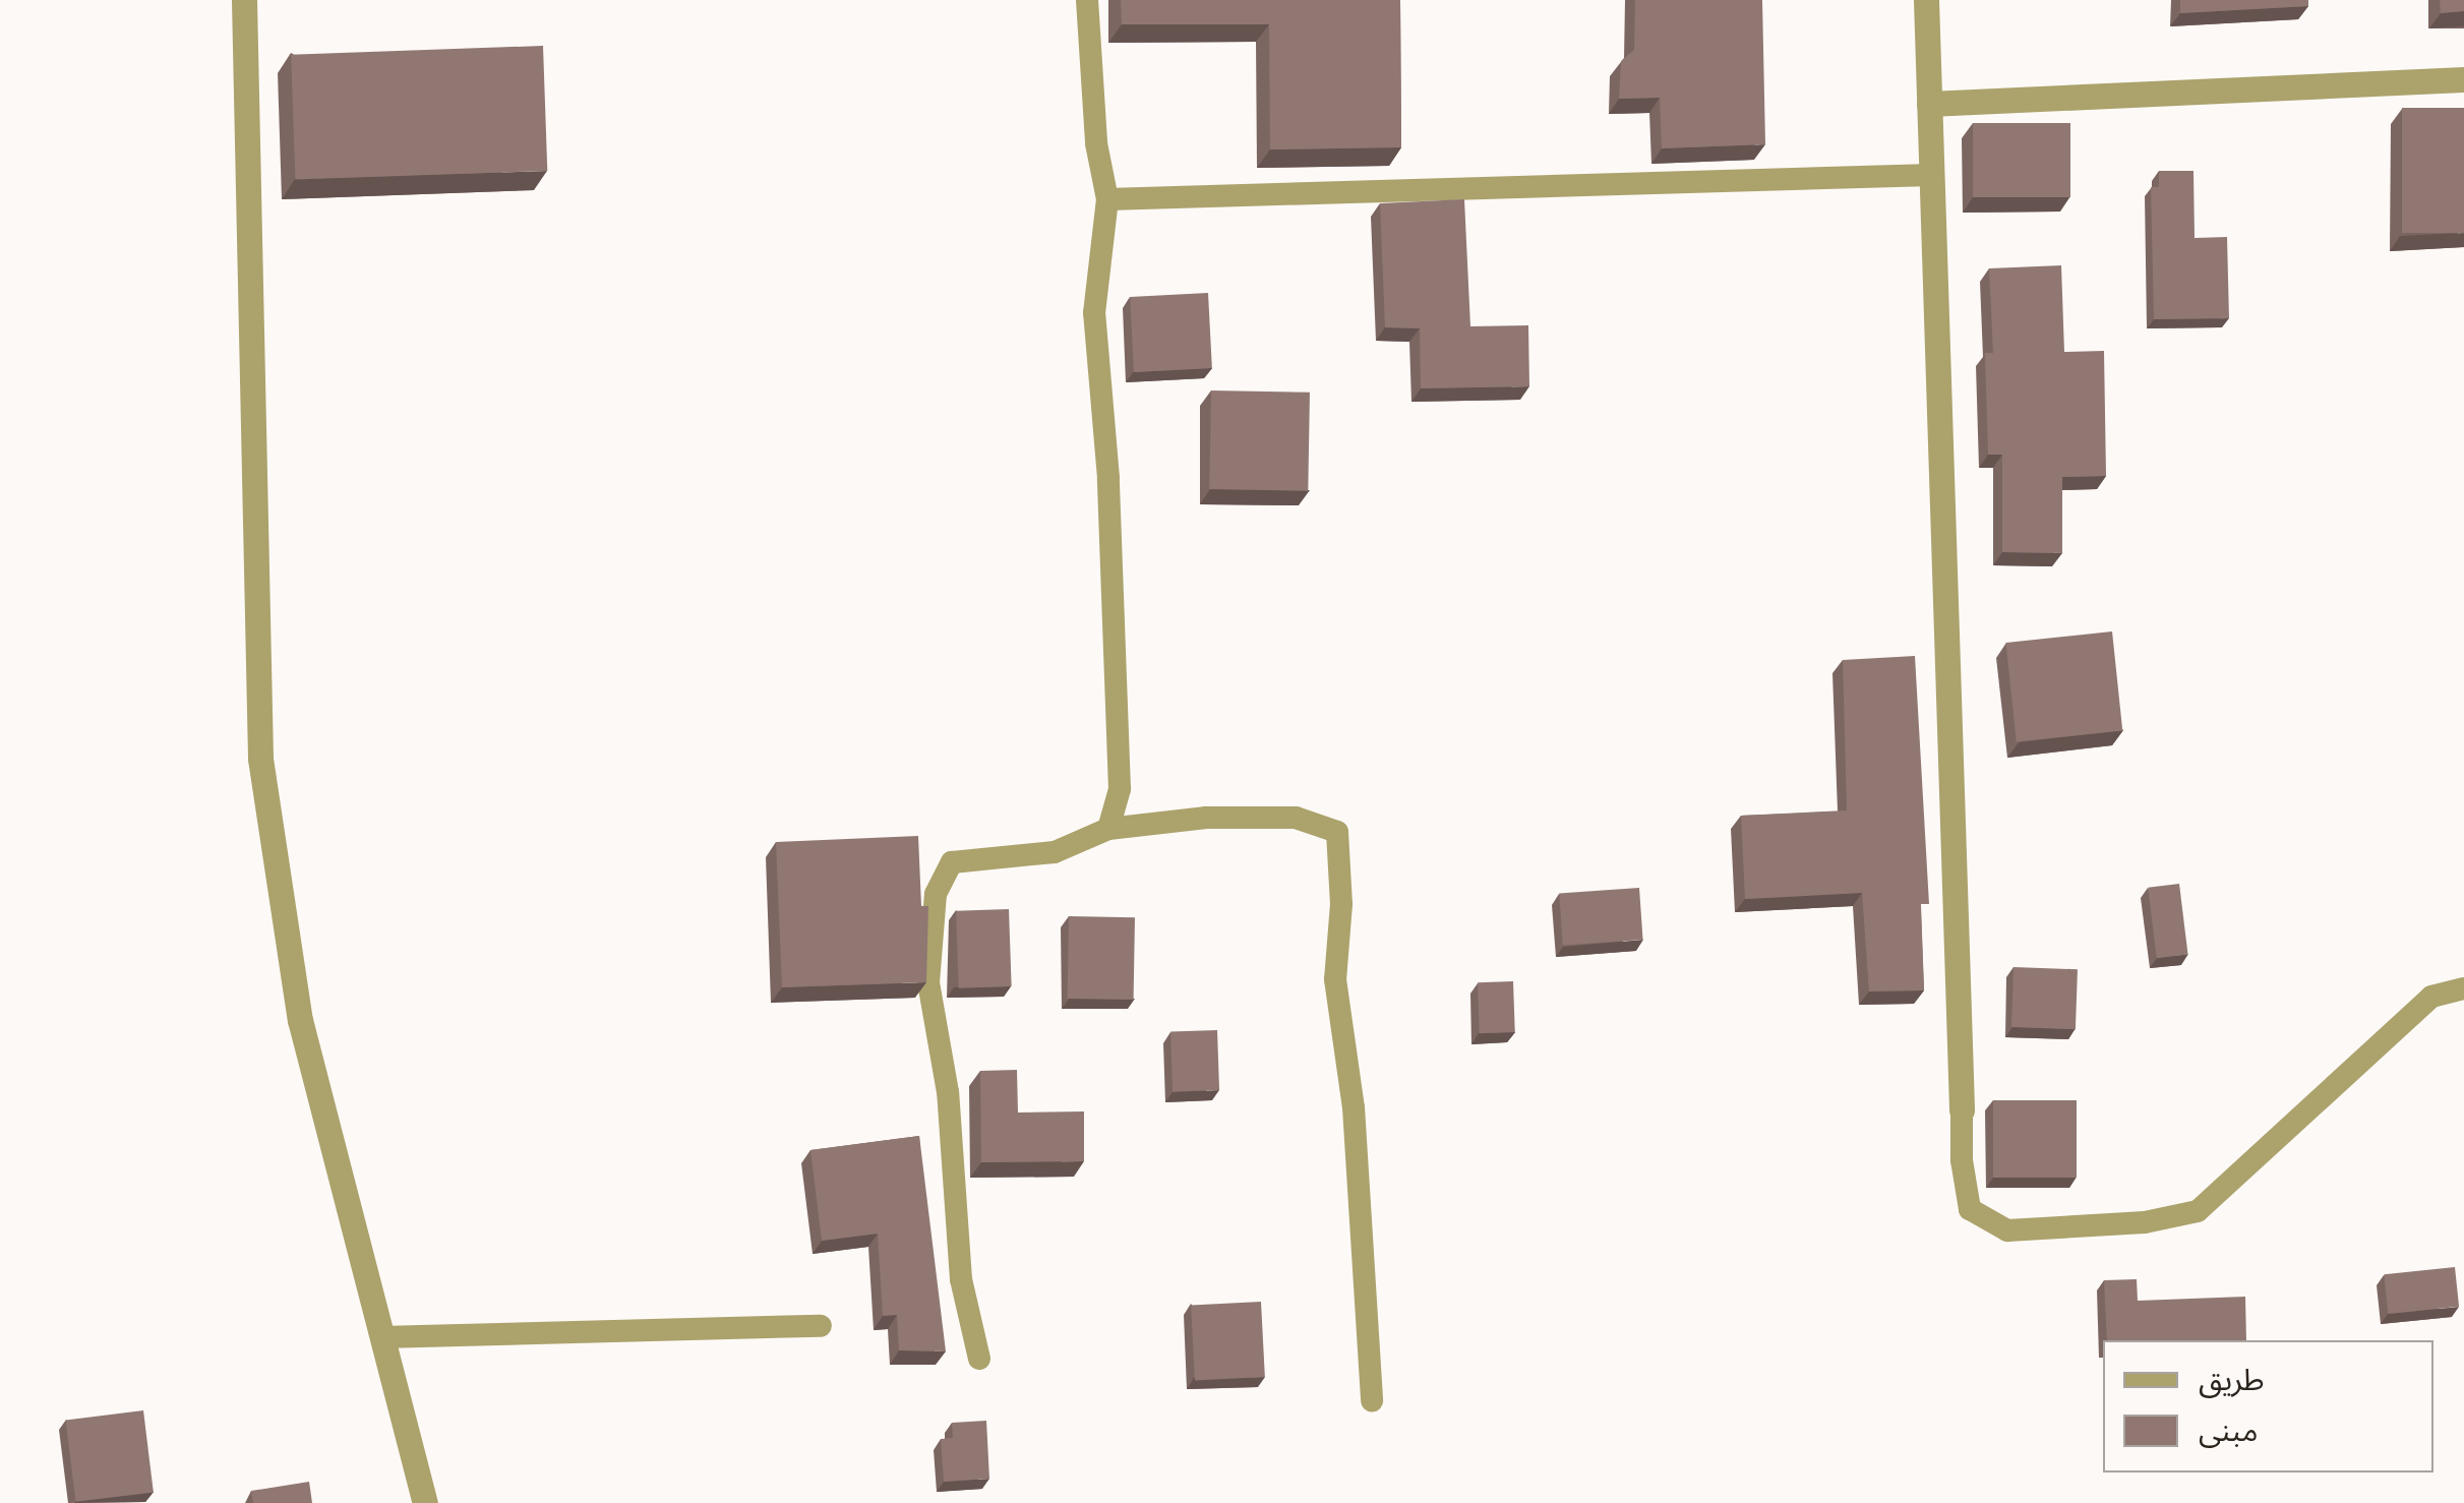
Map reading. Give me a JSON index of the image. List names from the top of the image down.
{
  "legend": ["طريق", "مبنى"]
}
